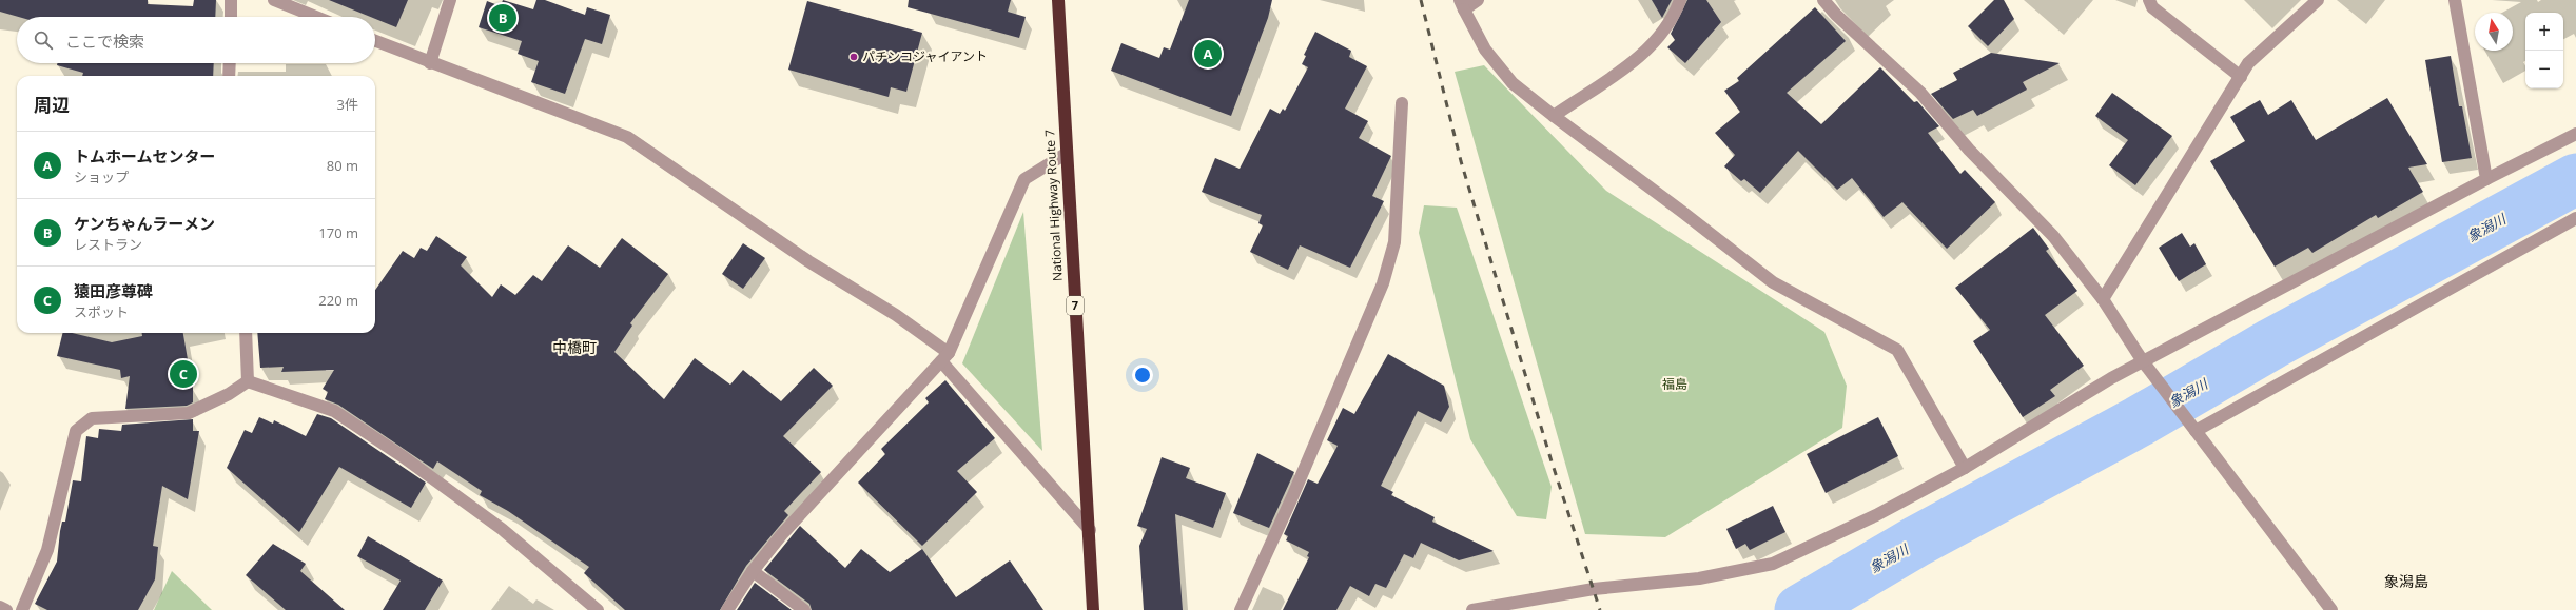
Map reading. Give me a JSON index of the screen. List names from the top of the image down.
{
  "streets": {
    "highway": ["National Highway Route 7", "7"]
  },
  "districts": ["中橋町", "象潟島"],
  "water": ["象潟川"],
  "parks": ["福島"],
  "places": ["パチンコジャイアント"],
  "north": "top",
  "page": {
    "pins": ["B", "A", "C"],
    "map_buttons": ["+", "−"],
    "search": "ここで検索",
    "heading": ["周辺", "3件"],
    "list": [
      {
        "mark": "A",
        "name": "トムホームセンター",
        "note": "ショップ",
        "value": "80 m"
      },
      {
        "mark": "B",
        "name": "ケンちゃんラーメン",
        "note": "レストラン",
        "value": "170 m"
      },
      {
        "mark": "C",
        "name": "猿田彦尊碑",
        "note": "スポット",
        "value": "220 m"
      }
    ]
  }
}
